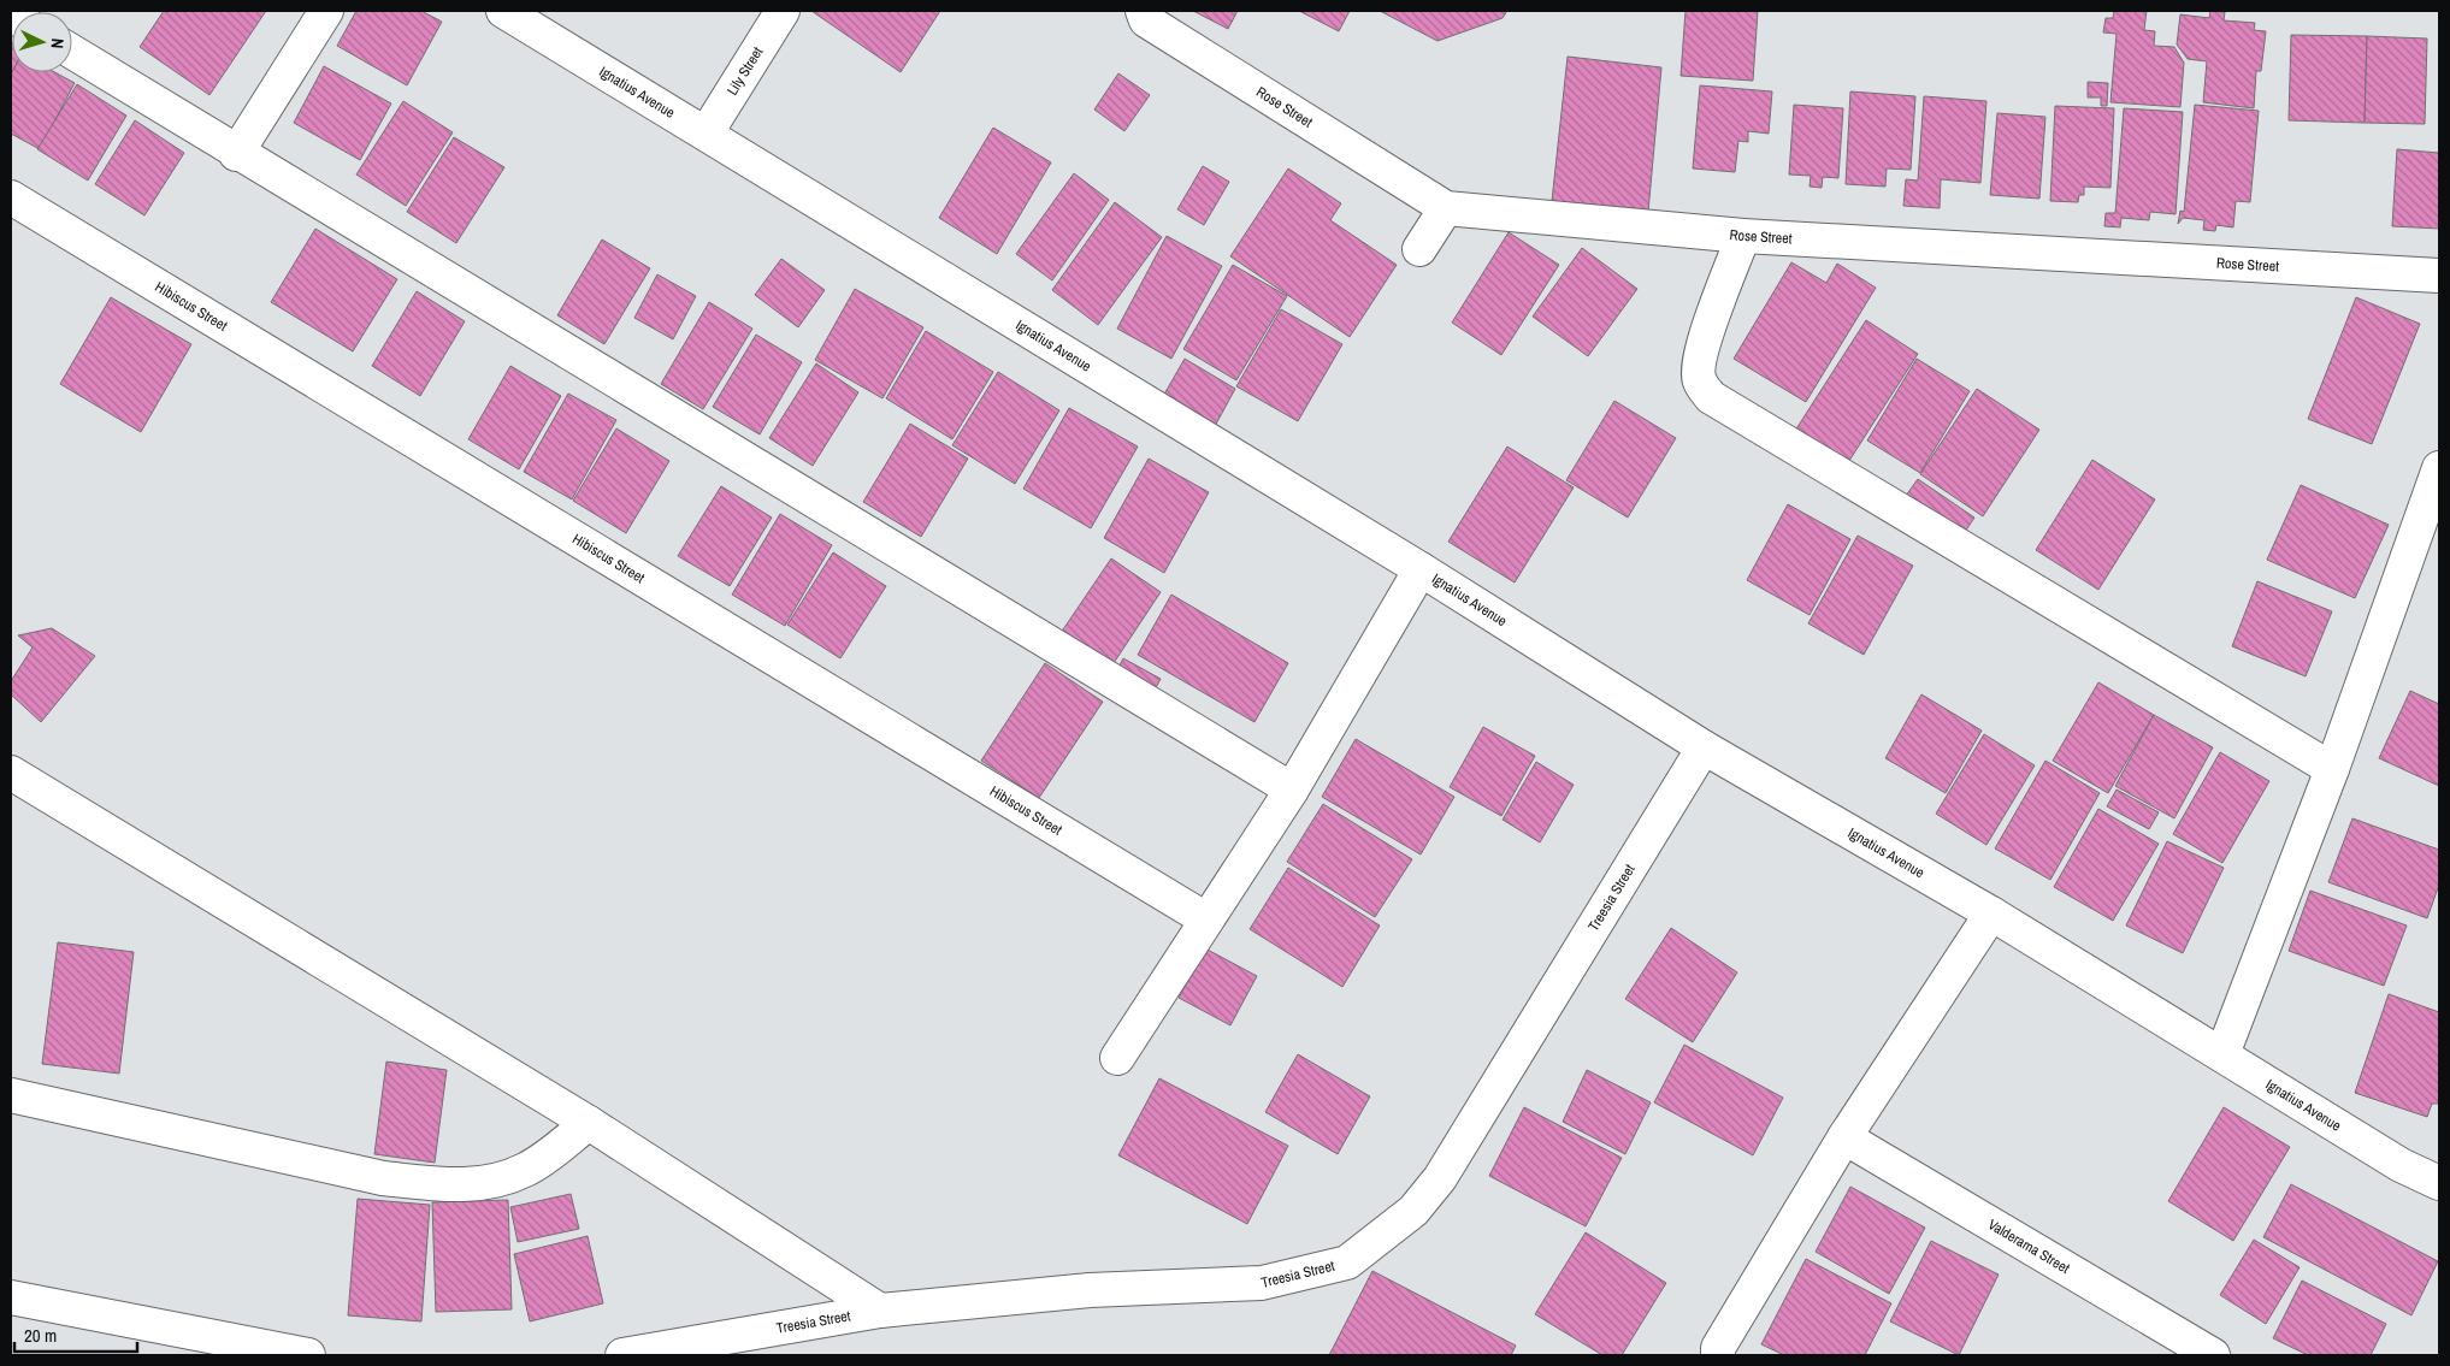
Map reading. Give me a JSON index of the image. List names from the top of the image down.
{
  "streets": {
    "street": [
      "Lily Street",
      "Ignatius Avenue",
      "Rose Street",
      "Hibiscus Street",
      "Treesia Street",
      "Valderama Street"
    ]
  },
  "crossings": [
    ["Lily Street", "Ignatius Avenue"],
    ["Ignatius Avenue", "Treesia Street"]
  ],
  "scale_bar": "20 m",
  "north": "right"
}
